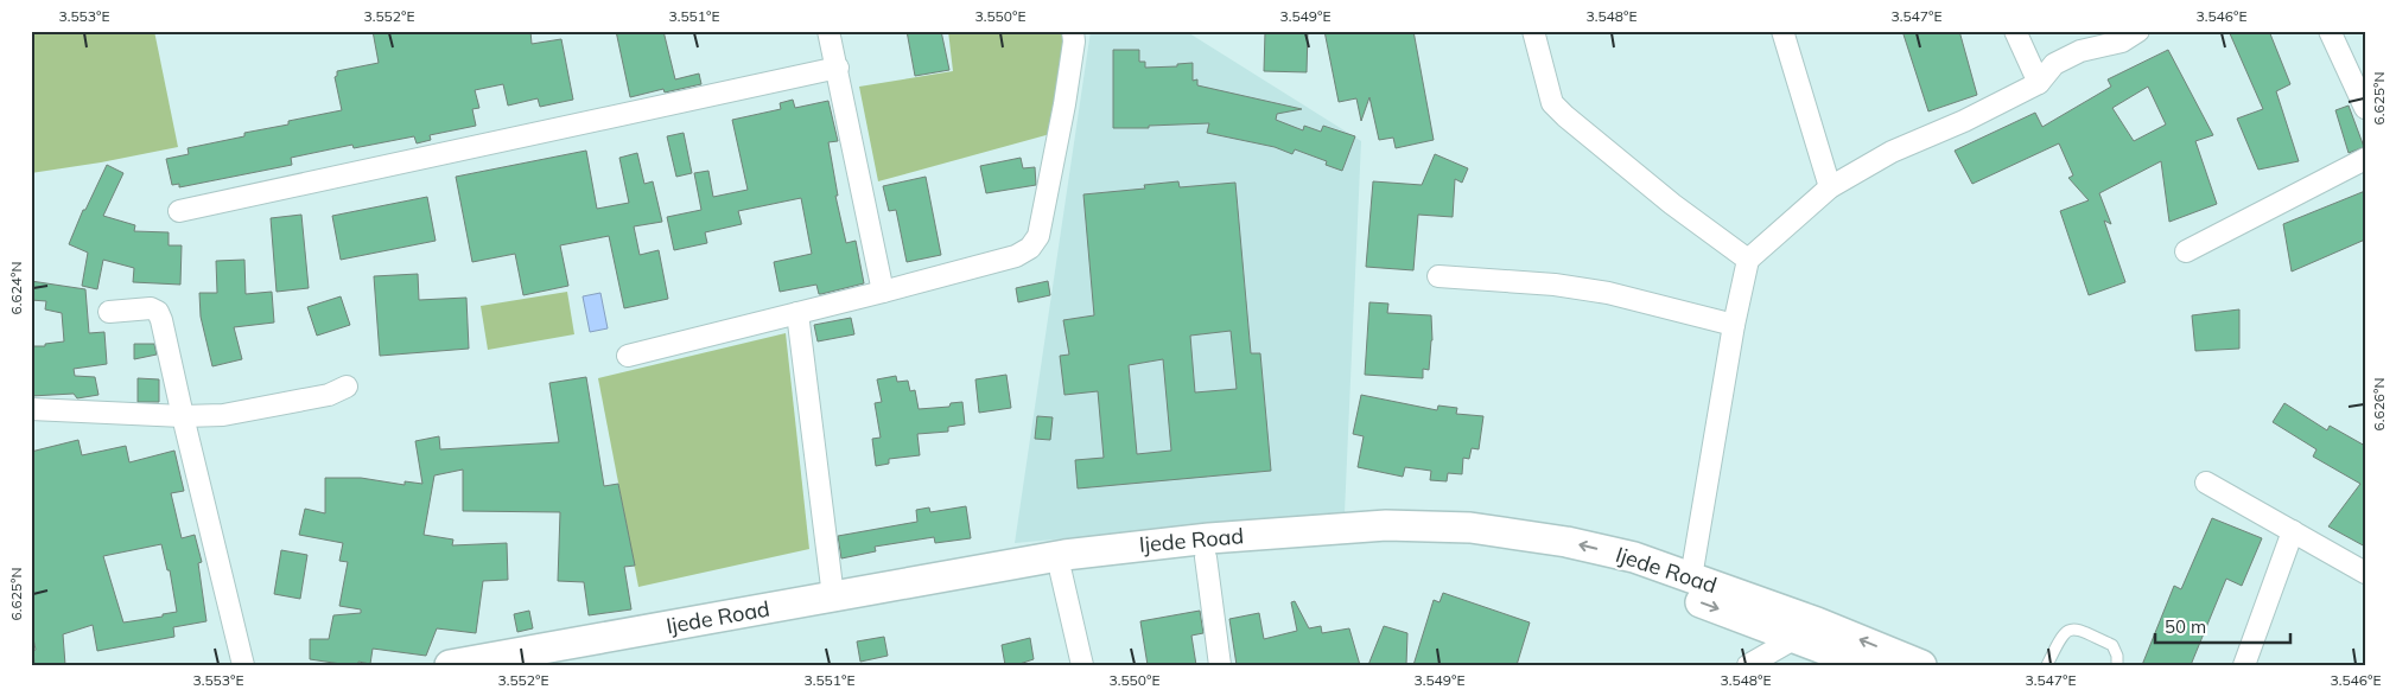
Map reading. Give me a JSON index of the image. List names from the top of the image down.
{
  "streets": {
    "main road": ["Ijede Road"]
  },
  "scale_bar": "50 m",
  "coordinates": [
    "3.553°E",
    "3.552°E",
    "3.551°E",
    "3.550°E",
    "3.549°E",
    "3.548°E",
    "3.547°E",
    "3.546°E",
    "6.625°N",
    "6.624°N",
    "6.626°N"
  ]
}
